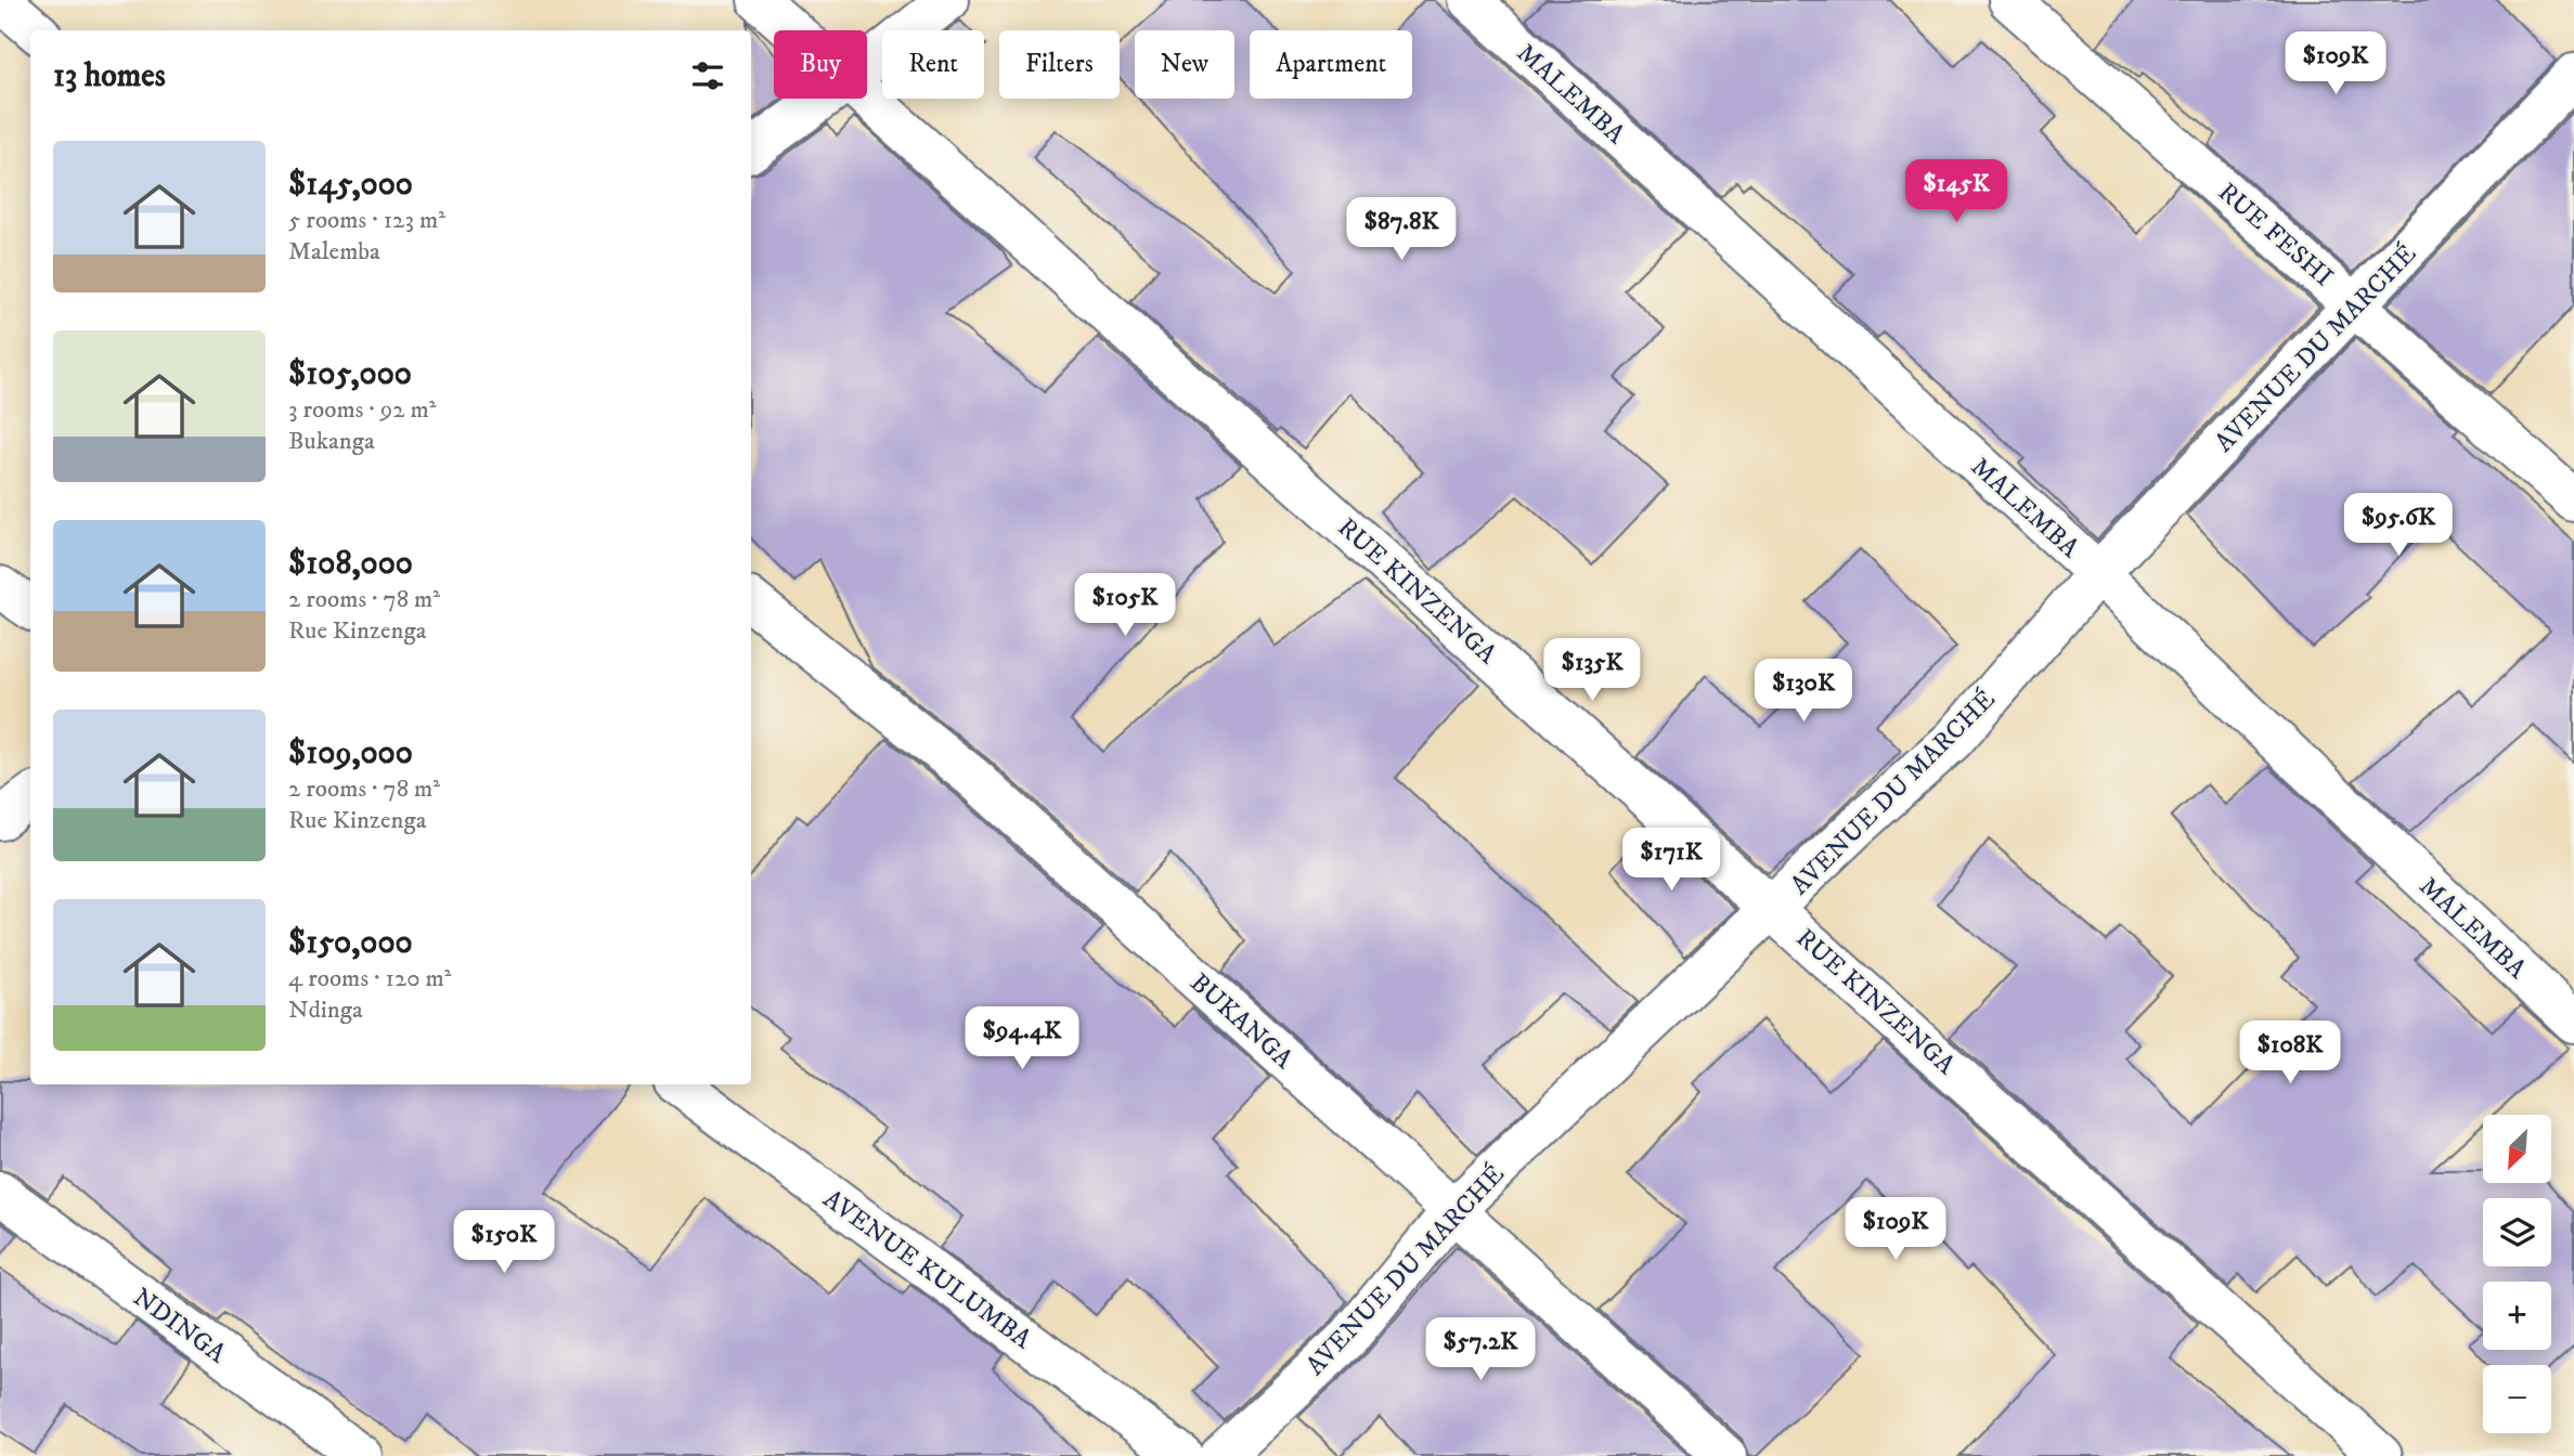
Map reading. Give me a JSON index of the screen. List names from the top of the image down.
{
  "streets": {
    "street": [
      "MALEMBA",
      "RUE FESHI",
      "AVENUE DU MARCHÉ",
      "RUE KINZENGA",
      "BUKANGA",
      "AVENUE KULUMBA",
      "NDINGA"
    ]
  },
  "crossings": [
    ["MALEMBA", "AVENUE DU MARCHÉ"],
    ["RUE FESHI", "AVENUE DU MARCHÉ"],
    ["AVENUE DU MARCHÉ", "RUE KINZENGA"],
    ["AVENUE DU MARCHÉ", "BUKANGA"]
  ],
  "north": "bottom left",
  "page": {
    "chip": [
      "Buy",
      "Rent",
      "Filters",
      "New",
      "Apartment"
    ],
    "heading": "13 homes",
    "price": [
      "$109K",
      "$145K",
      "$87.8K",
      "$95.6K",
      "$105K",
      "$135K",
      "$130K",
      "$171K",
      "$94.4K",
      "$108K",
      "$109K",
      "$150K",
      "$57.2K"
    ],
    "list": [
      {
        "name": "$145,000",
        "note": "5 rooms · 123 m² · Malemba"
      },
      {
        "name": "$105,000",
        "note": "3 rooms · 92 m² · Bukanga"
      },
      {
        "name": "$108,000",
        "note": "2 rooms · 78 m² · Rue Kinzenga"
      },
      {
        "name": "$109,000",
        "note": "2 rooms · 78 m² · Rue Kinzenga"
      },
      {
        "name": "$150,000",
        "note": "4 rooms · 120 m² · Ndinga"
      }
    ],
    "map_buttons": ["+", "−"]
  }
}
